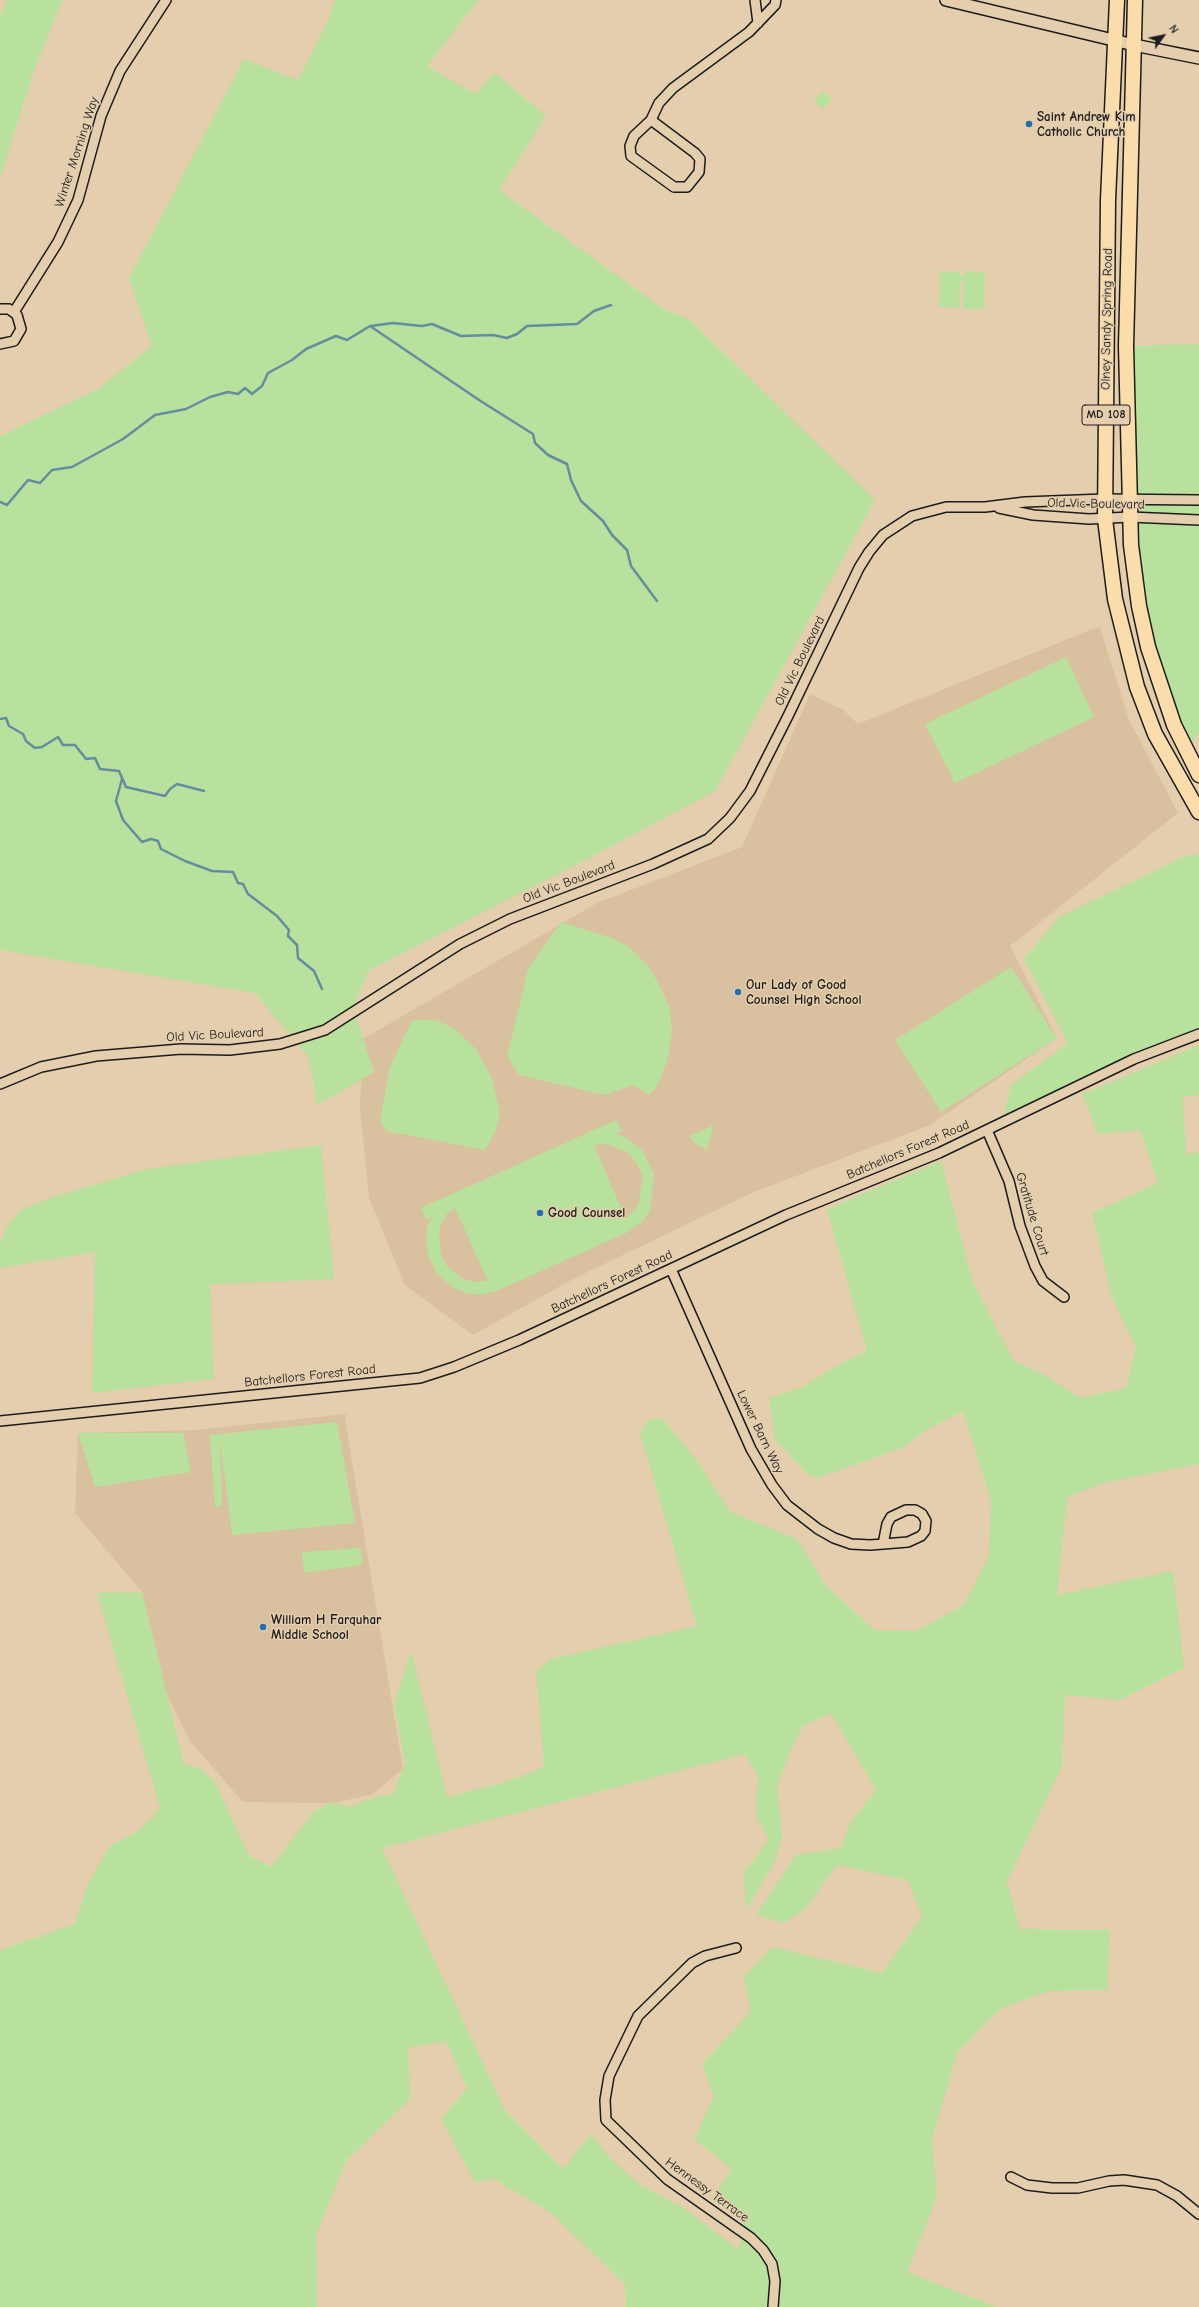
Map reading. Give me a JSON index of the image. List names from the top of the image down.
{
  "streets": {
    "main road": ["Olney Sandy Spring Road", "MD 108"],
    "street": [
      "Winter Morning Way",
      "Old Vic Boulevard",
      "Batchellors Forest Road",
      "Gratitude Court",
      "Lower Barn Way",
      "Hennessy Terrace"
    ]
  },
  "crossings": [
    ["Olney Sandy Spring Road", "Old Vic Boulevard"],
    ["Batchellors Forest Road", "Gratitude Court"],
    ["Batchellors Forest Road", "Lower Barn Way"]
  ],
  "places": [
    "Saint Andrew Kim Catholic Church",
    "Our Lady of Good Counsel High School",
    "Good Counsel",
    "William H Farquhar Middle School"
  ],
  "north": "top right"
}
